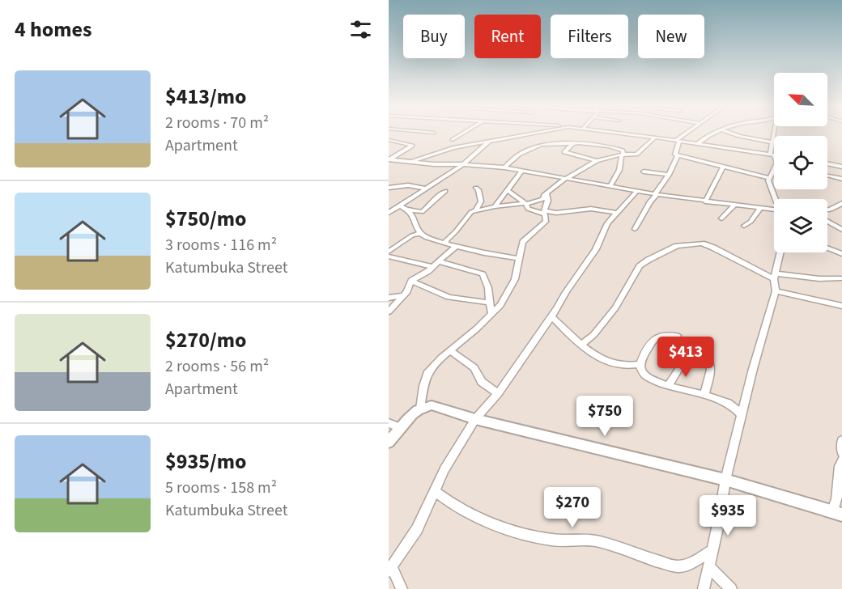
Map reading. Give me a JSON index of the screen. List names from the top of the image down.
{
  "north": "top left",
  "page": {
    "heading": "4 homes",
    "chip": [
      "Buy",
      "Rent",
      "Filters",
      "New"
    ],
    "list": [
      {
        "name": "$413/mo",
        "note": "2 rooms · 70 m² · Apartment"
      },
      {
        "name": "$750/mo",
        "note": "3 rooms · 116 m² · Katumbuka Street"
      },
      {
        "name": "$270/mo",
        "note": "2 rooms · 56 m² · Apartment"
      },
      {
        "name": "$935/mo",
        "note": "5 rooms · 158 m² · Katumbuka Street"
      }
    ],
    "price": [
      "$413",
      "$750",
      "$270",
      "$935"
    ]
  }
}
